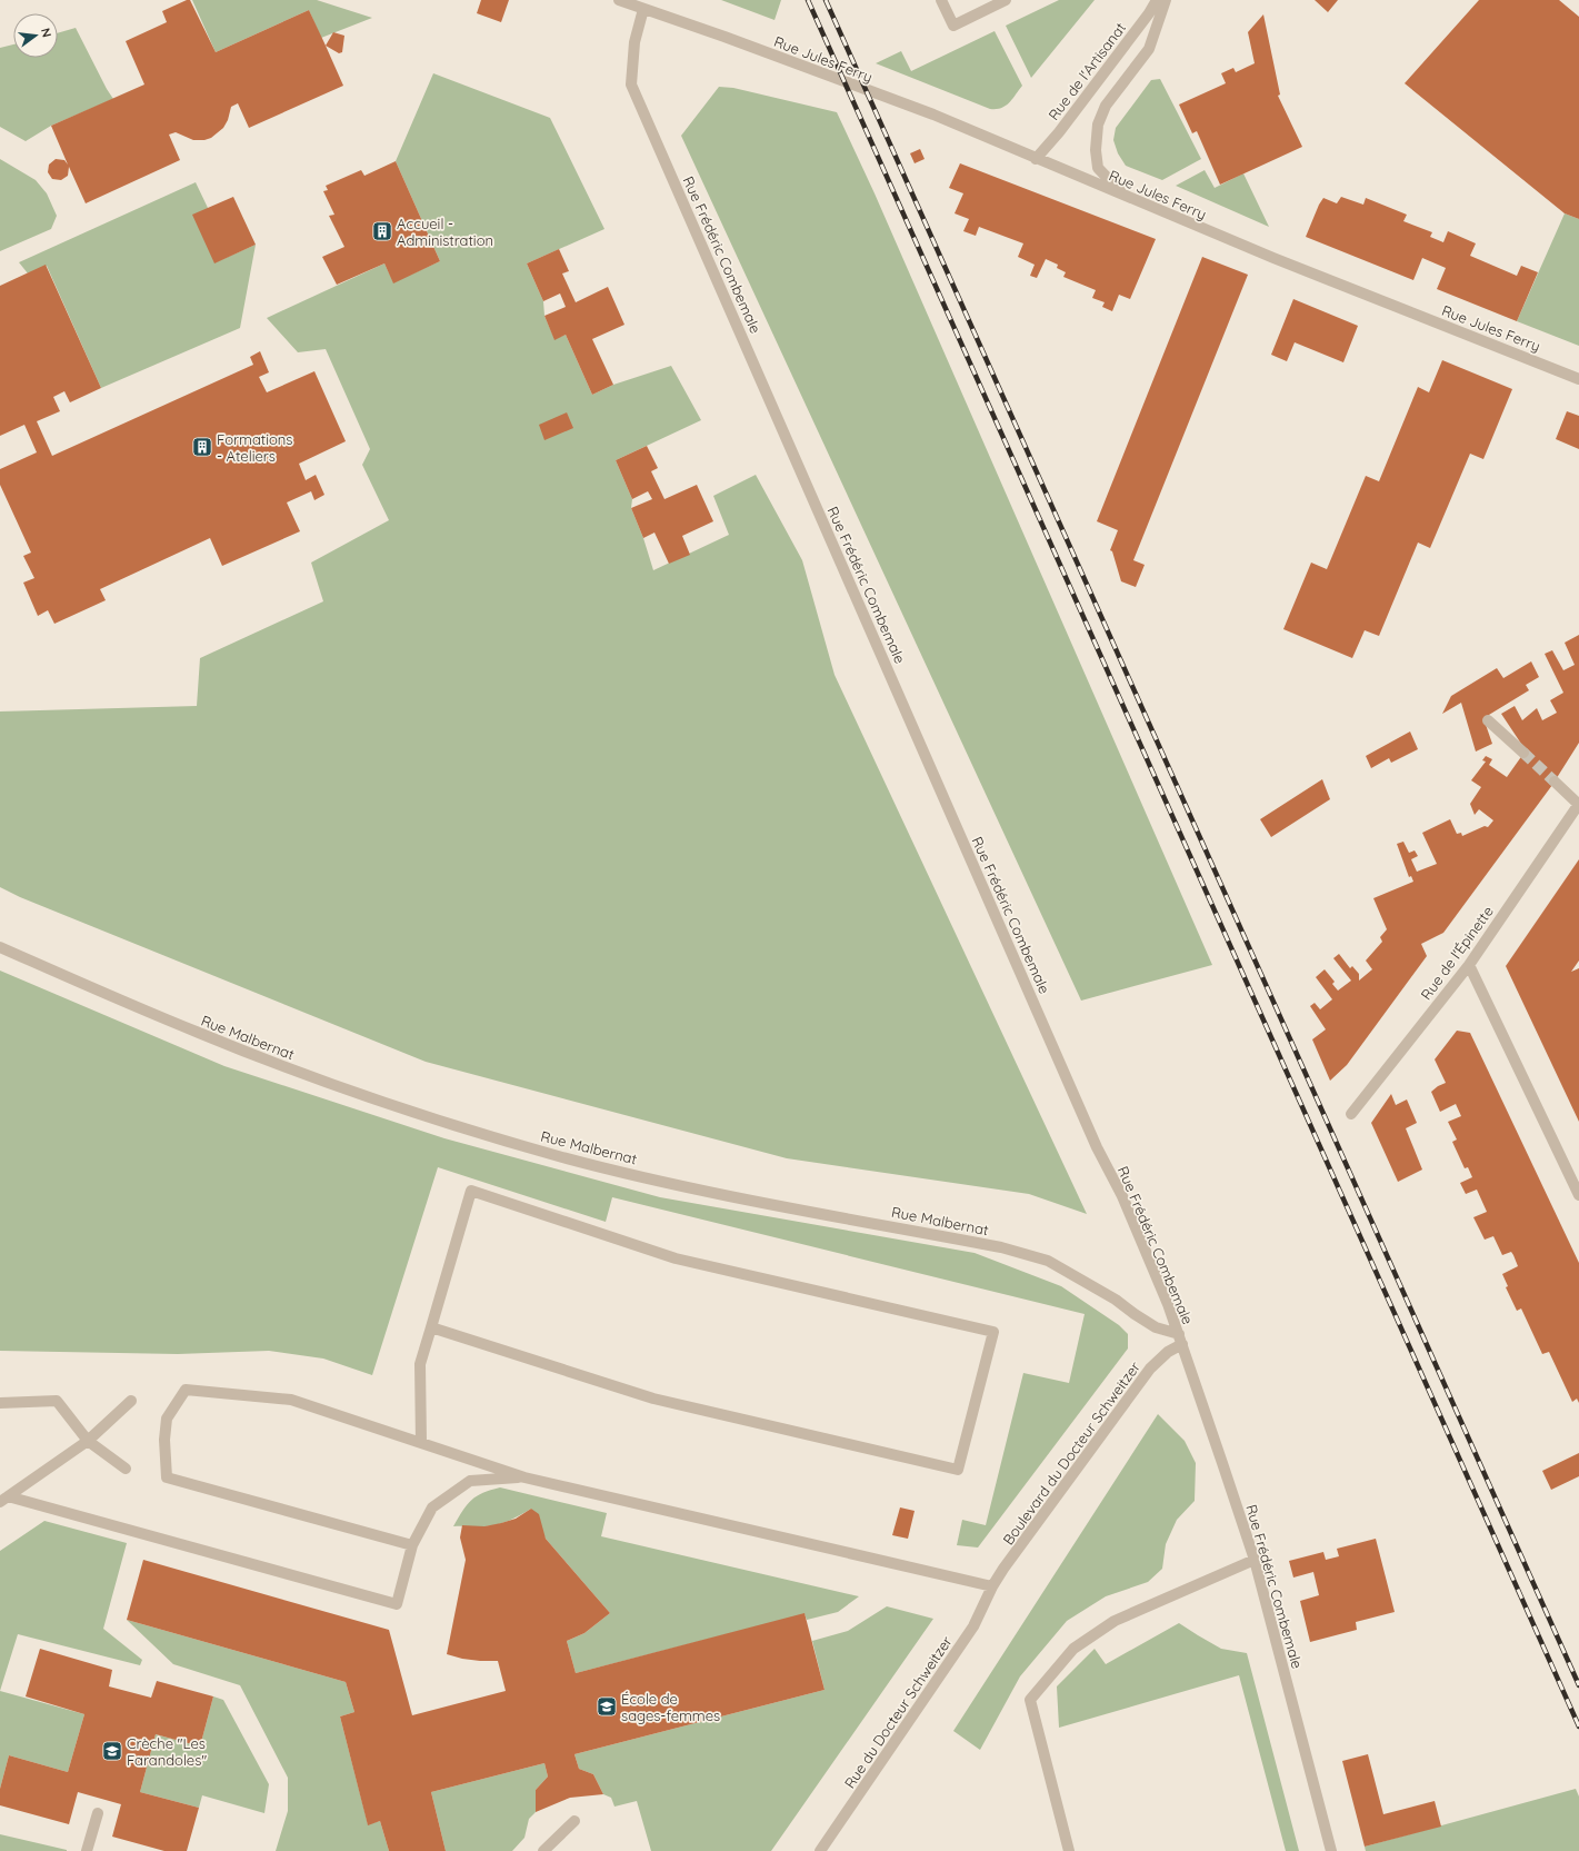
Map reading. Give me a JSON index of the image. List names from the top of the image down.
{
  "streets": {
    "street": [
      "Rue Jules Ferry",
      "Rue de l'Artisanat",
      "Rue Frédéric Combemale",
      "Rue de l'Épinette",
      "Rue Malbernat",
      "Boulevard du Docteur Schweitzer",
      "Rue du Docteur Schweitzer"
    ]
  },
  "crossings": [
    ["Rue Jules Ferry", "Rue de l'Artisanat"],
    ["Rue Jules Ferry", "Rue Frédéric Combemale"],
    ["Rue Frédéric Combemale", "Rue Malbernat"],
    ["Rue Frédéric Combemale", "Boulevard du Docteur Schweitzer"],
    ["Rue Malbernat", "Boulevard du Docteur Schweitzer"],
    ["Boulevard du Docteur Schweitzer", "Rue du Docteur Schweitzer"]
  ],
  "places": {
    "building": ["Accueil - Administration", "Formations - Ateliers"],
    "school or university": ["École de sages-femmes", "Crèche \"Les Farandoles\""]
  },
  "north": "right"
}
